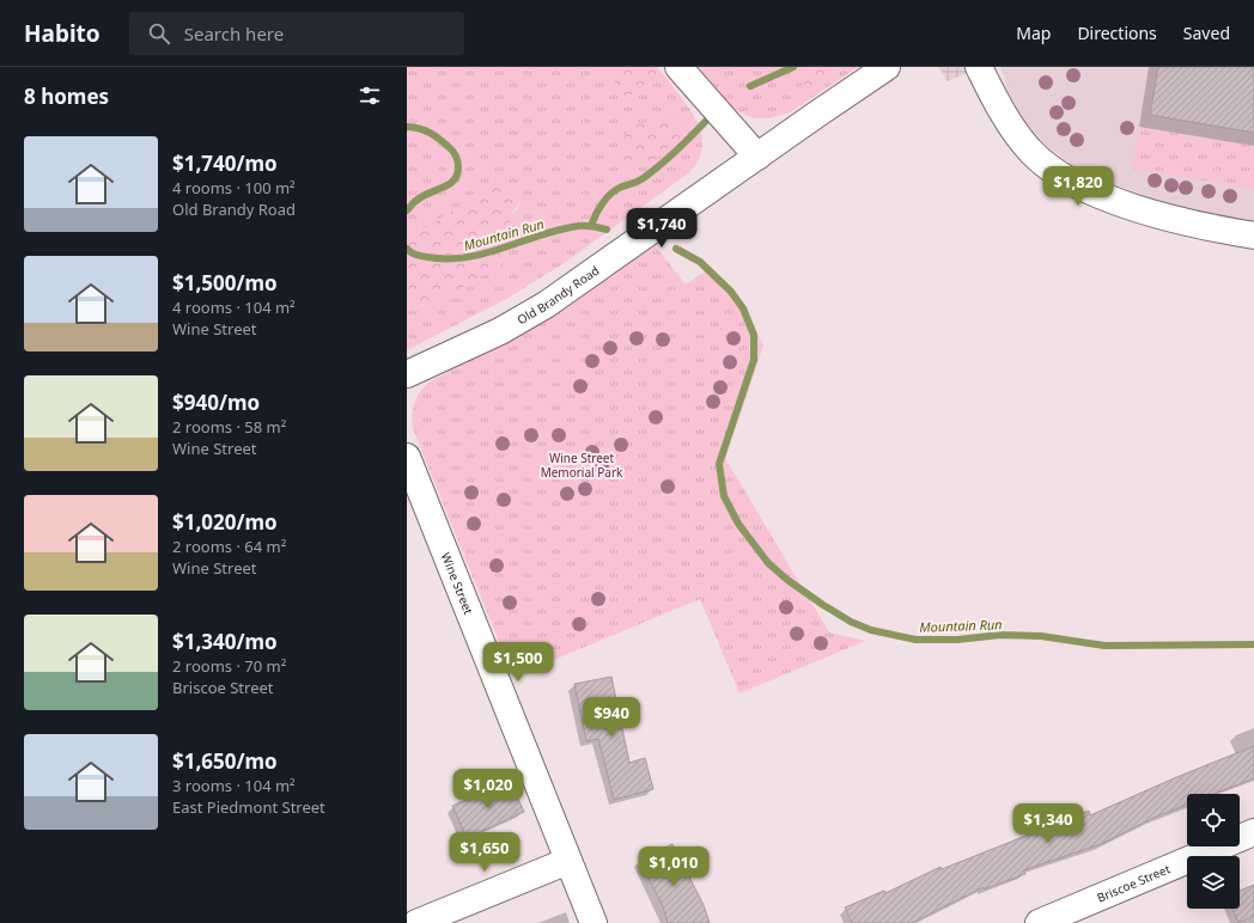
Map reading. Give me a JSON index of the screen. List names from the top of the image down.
{
  "streets": {
    "street": ["Old Brandy Road", "Wine Street", "Briscoe Street"]
  },
  "water": ["Mountain Run"],
  "parks": ["Wine Street Memorial Park"],
  "page": {
    "header": "Habito",
    "search": "Search here",
    "nav": ["Map", "Directions", "Saved"],
    "heading": "8 homes",
    "list": [
      {
        "name": "$1,740/mo",
        "note": "4 rooms · 100 m² · Old Brandy Road"
      },
      {
        "name": "$1,500/mo",
        "note": "4 rooms · 104 m² · Wine Street"
      },
      {
        "name": "$940/mo",
        "note": "2 rooms · 58 m² · Wine Street"
      },
      {
        "name": "$1,020/mo",
        "note": "2 rooms · 64 m² · Wine Street"
      },
      {
        "name": "$1,340/mo",
        "note": "2 rooms · 70 m² · Briscoe Street"
      },
      {
        "name": "$1,650/mo",
        "note": "3 rooms · 104 m² · East Piedmont Street"
      }
    ],
    "price": [
      "$1,820",
      "$1,740",
      "$1,500",
      "$940",
      "$1,020",
      "$1,340",
      "$1,650",
      "$1,010"
    ]
  }
}
